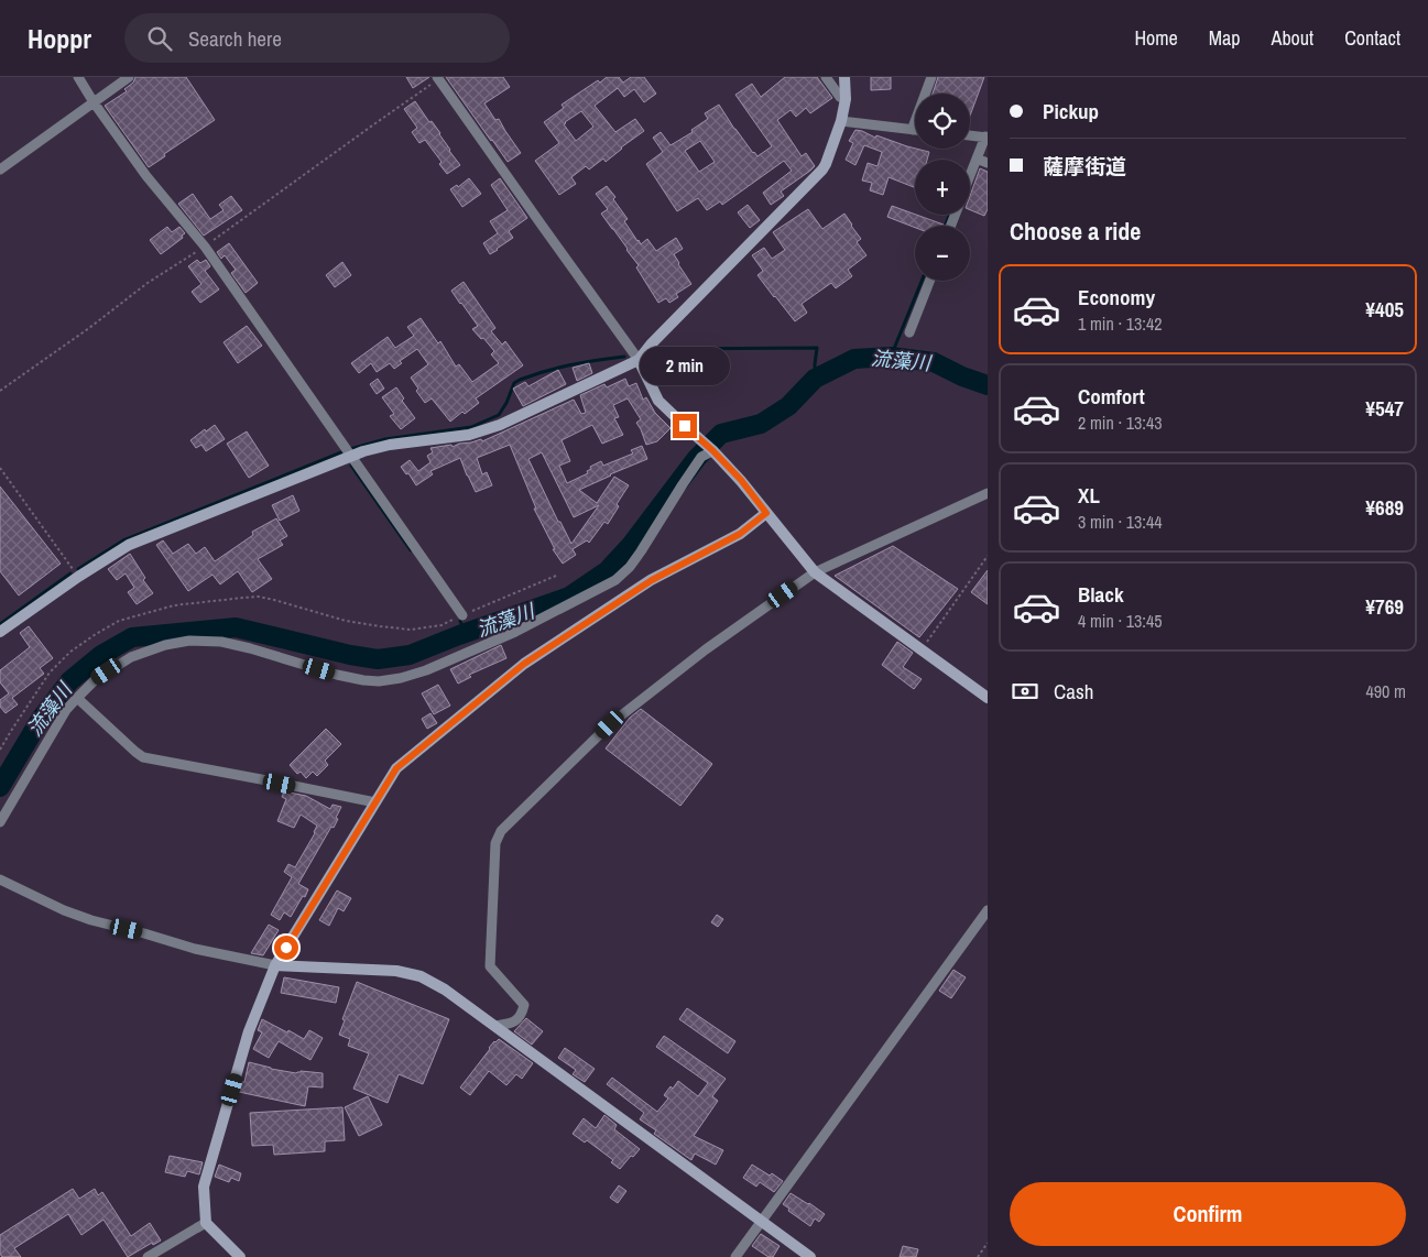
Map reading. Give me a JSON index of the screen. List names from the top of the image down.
{
  "water": ["流藻川"],
  "page": {
    "header": "Hoppr",
    "search": "Search here",
    "nav": [
      "Home",
      "Map",
      "About",
      "Contact"
    ],
    "banner": ["Pickup", "薩摩街道"],
    "map_buttons": ["+", "−"],
    "heading": "Choose a ride",
    "list": [
      {
        "name": "Economy",
        "note": "1 min · 13:42",
        "value": "¥405"
      },
      {
        "name": "Comfort",
        "note": "2 min · 13:43",
        "value": "¥547"
      },
      {
        "name": "XL",
        "note": "3 min · 13:44",
        "value": "¥689"
      },
      {
        "name": "Black",
        "note": "4 min · 13:45",
        "value": "¥769"
      }
    ],
    "bubble": "2 min",
    "pay": ["Cash", "490 m"],
    "buttons": "Confirm"
  }
}
